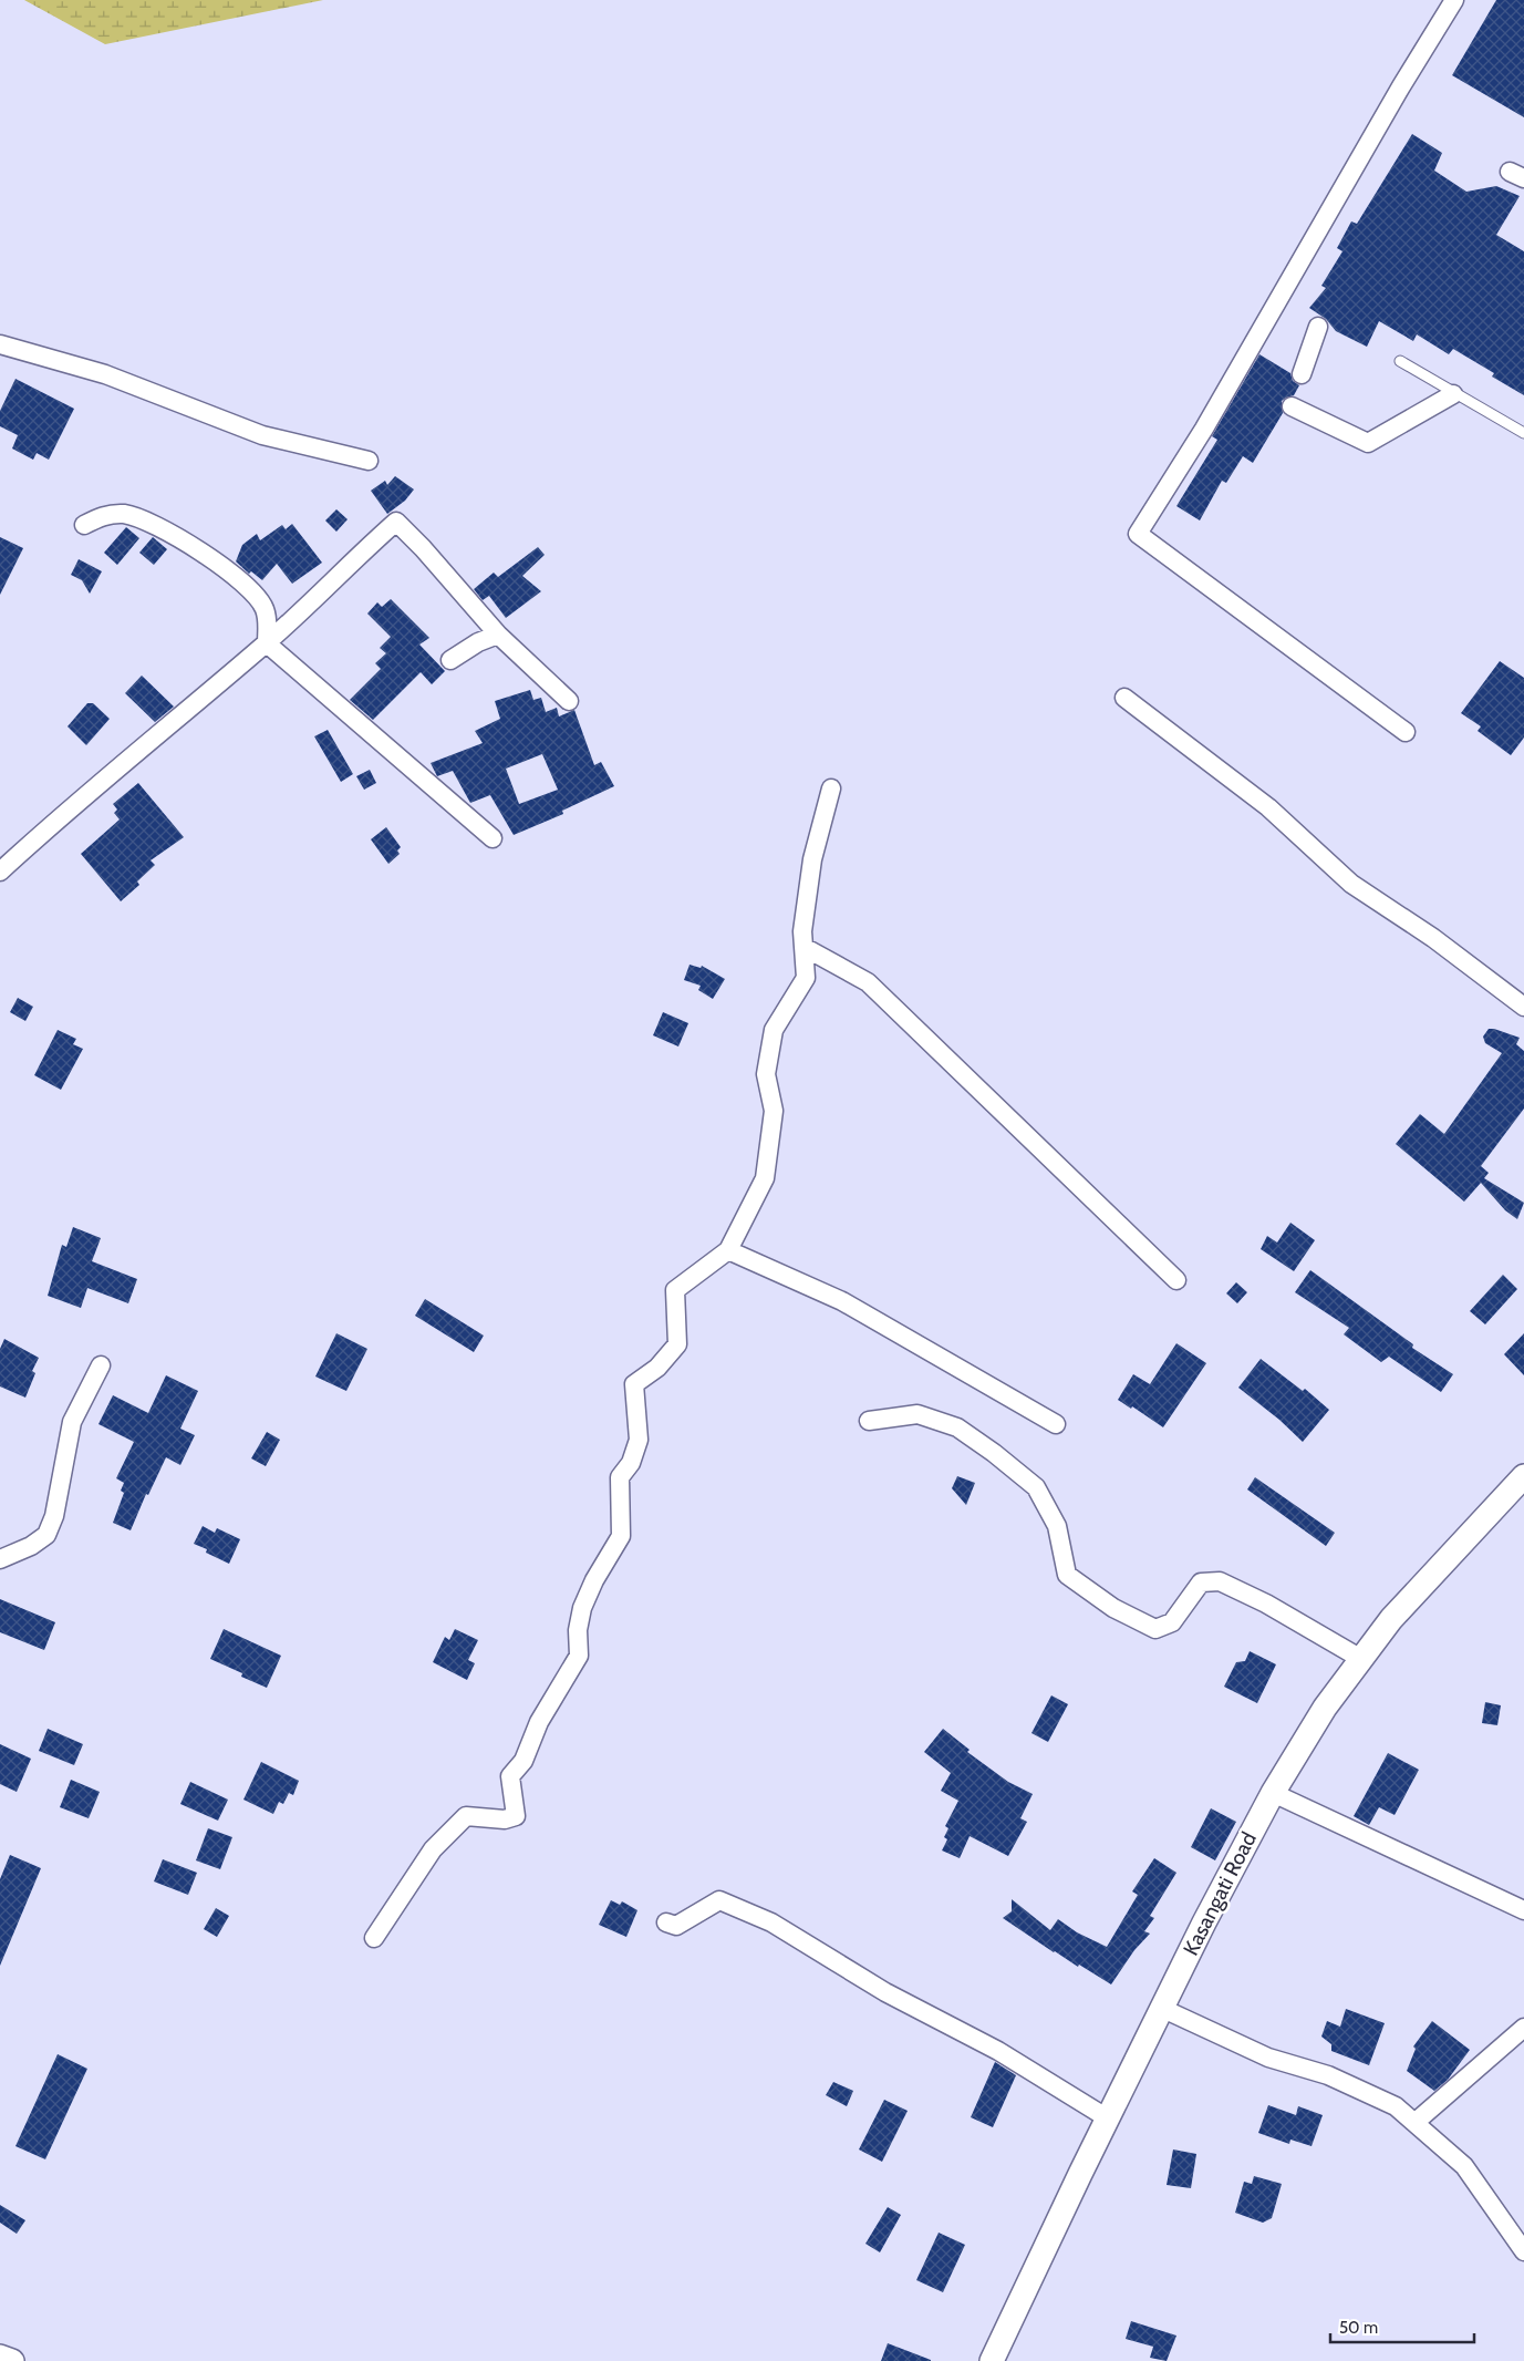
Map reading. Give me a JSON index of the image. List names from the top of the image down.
{
  "streets": {
    "street": ["Kasangati Road"]
  },
  "scale_bar": "50 m"
}
